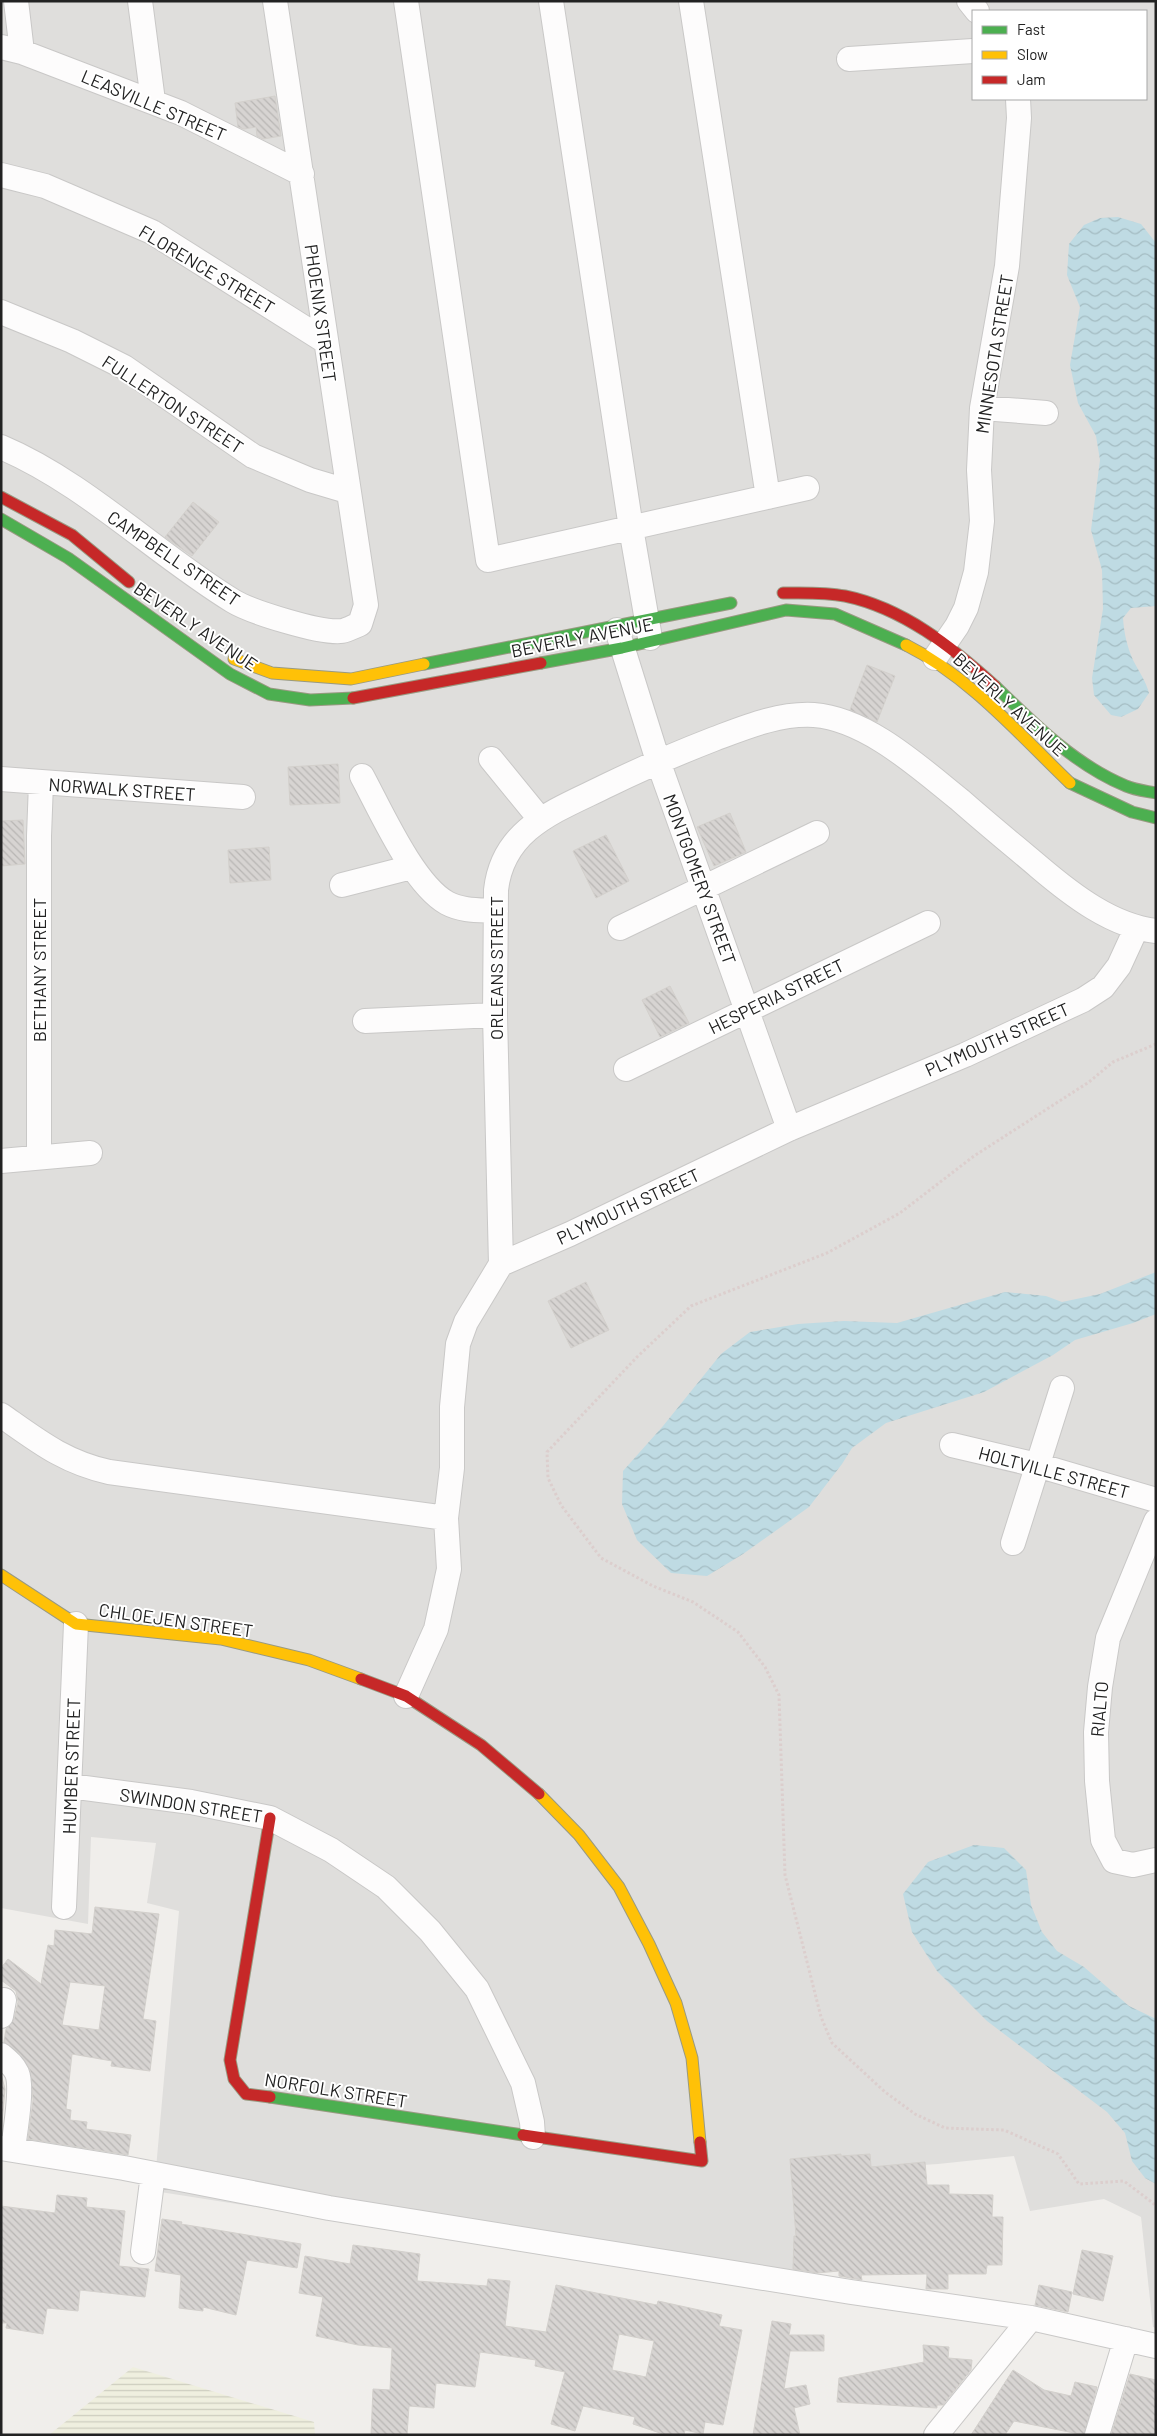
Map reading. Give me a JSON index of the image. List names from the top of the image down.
{
  "streets": {
    "street": [
      "LEASVILLE STREET",
      "FLORENCE STREET",
      "PHOENIX STREET",
      "MINNESOTA STREET",
      "FULLERTON STREET",
      "CAMPBELL STREET",
      "BEVERLY AVENUE",
      "NORWALK STREET",
      "MONTGOMERY STREET",
      "ORLEANS STREET",
      "BETHANY STREET",
      "HESPERIA STREET",
      "PLYMOUTH STREET",
      "HOLTVILLE STREET",
      "CHLOEJEN STREET",
      "RIALTO",
      "HUMBER STREET",
      "SWINDON STREET",
      "NORFOLK STREET"
    ]
  },
  "crossings": [
    ["LEASVILLE STREET", "PHOENIX STREET"],
    ["FLORENCE STREET", "PHOENIX STREET"],
    ["PHOENIX STREET", "FULLERTON STREET"],
    ["PHOENIX STREET", "CAMPBELL STREET"],
    ["MINNESOTA STREET", "BEVERLY AVENUE"],
    ["BEVERLY AVENUE", "MONTGOMERY STREET"],
    ["NORWALK STREET", "BETHANY STREET"],
    ["MONTGOMERY STREET", "ORLEANS STREET"],
    ["MONTGOMERY STREET", "HESPERIA STREET"],
    ["MONTGOMERY STREET", "PLYMOUTH STREET"],
    ["ORLEANS STREET", "PLYMOUTH STREET"],
    ["CHLOEJEN STREET", "HUMBER STREET"],
    ["CHLOEJEN STREET", "NORFOLK STREET"],
    ["HUMBER STREET", "SWINDON STREET"],
    ["SWINDON STREET", "NORFOLK STREET"]
  ],
  "legend": ["Fast", "Slow", "Jam"]
}
